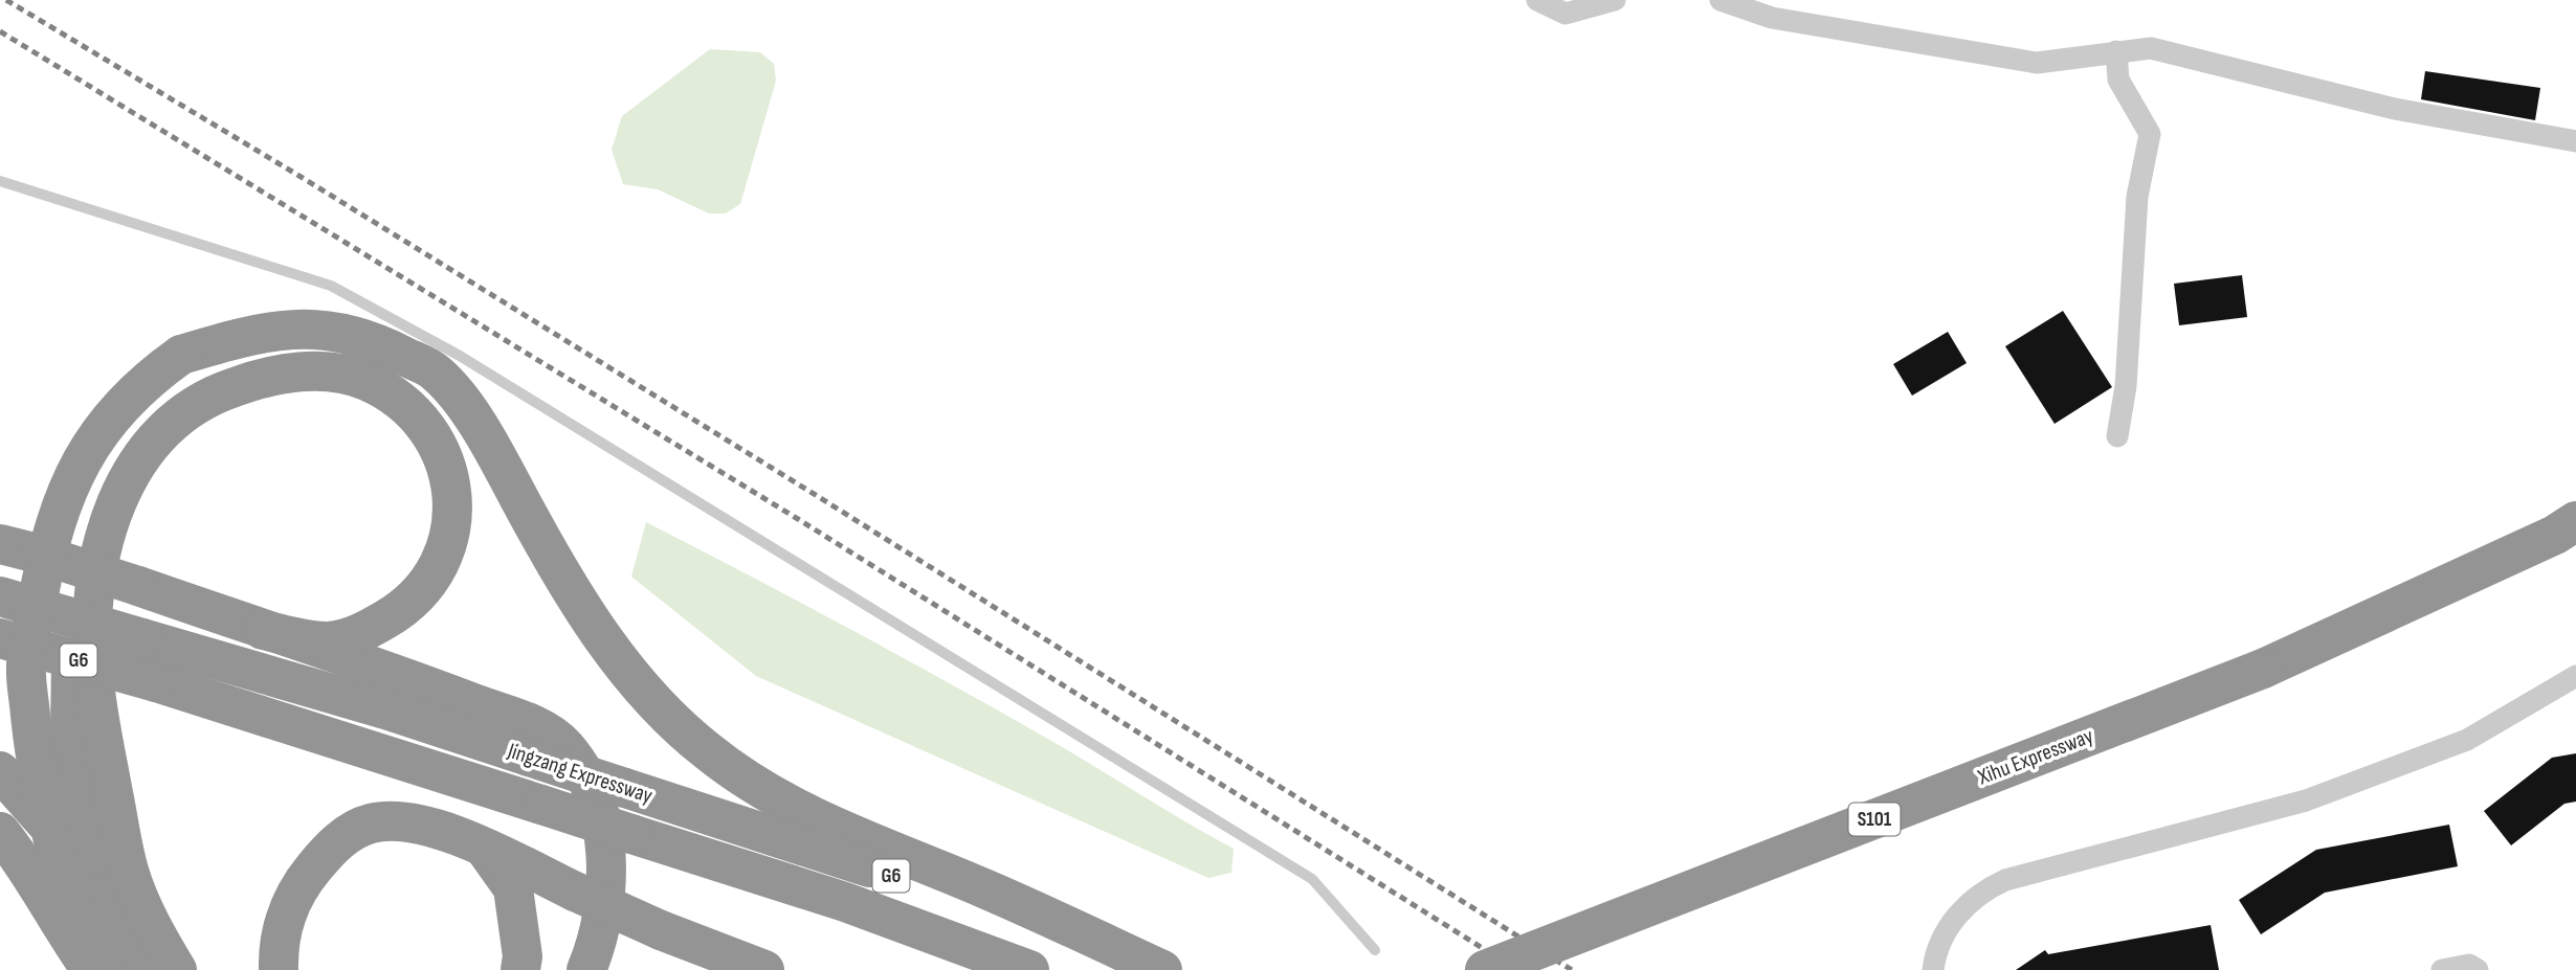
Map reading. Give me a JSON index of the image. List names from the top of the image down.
{
  "streets": {
    "highway": [
      "G6",
      "Xihu Expressway",
      "Jingzang Expressway",
      "S101"
    ]
  }
}
